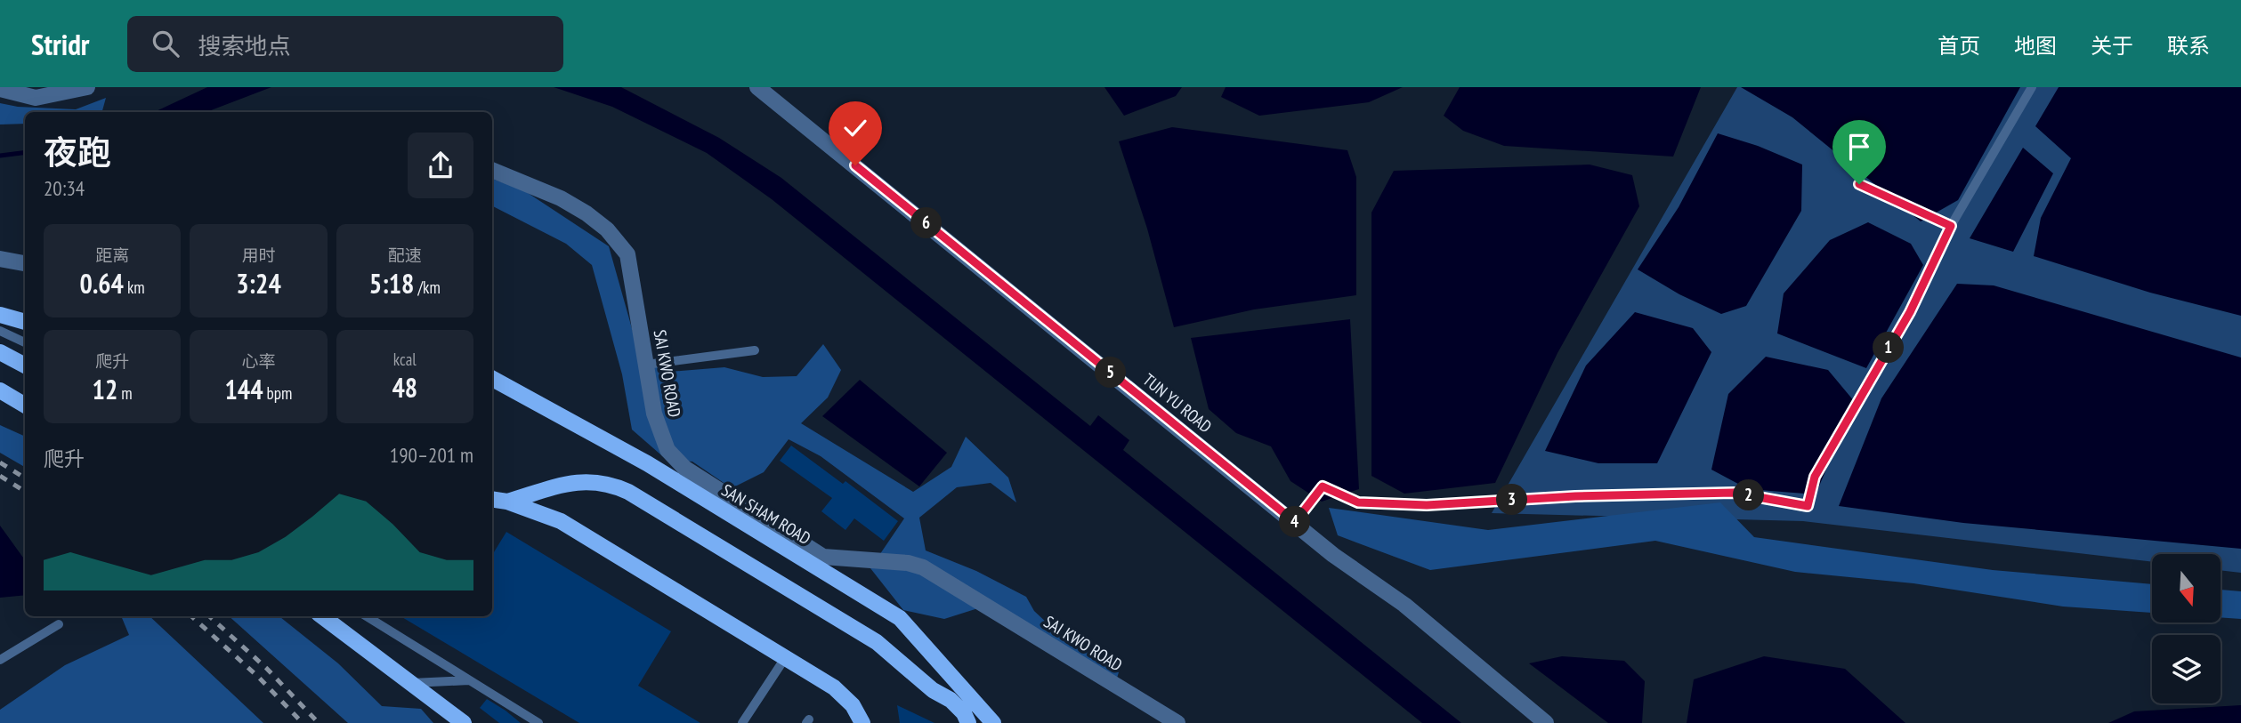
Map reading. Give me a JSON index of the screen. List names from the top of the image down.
{
  "streets": {
    "main road": ["SAN SHAM ROAD"],
    "street": ["SAI KWO ROAD", "TUN YU ROAD"]
  },
  "north": "bottom",
  "page": {
    "header": "Stridr",
    "search": "搜索地点",
    "nav": [
      "首页",
      "地图",
      "关于",
      "联系"
    ],
    "heading": ["夜跑", "20:34"],
    "pins": [
      "6",
      "1",
      "5",
      "2",
      "3",
      "4"
    ],
    "stats": [
      ["距离", "0.64 km"],
      ["用时", "3:24"],
      ["配速", "5:18 /km"],
      ["爬升", "12 m"],
      ["心率", "144 bpm"],
      ["kcal", "48"]
    ],
    "chart": ["爬升", "190–201 m"]
  }
}
